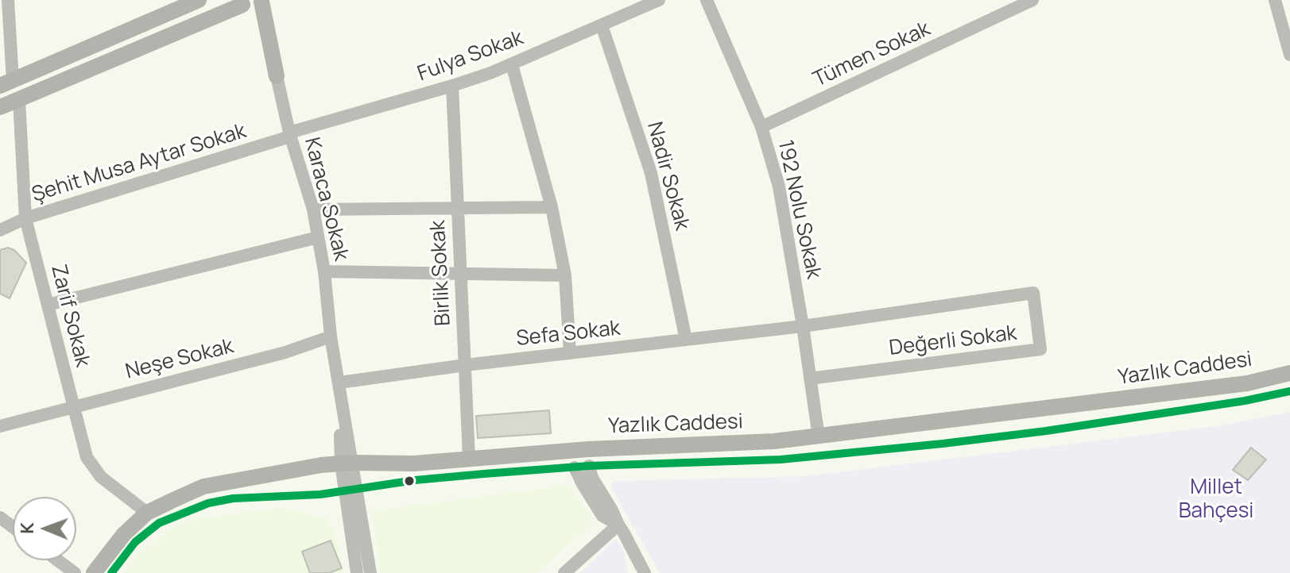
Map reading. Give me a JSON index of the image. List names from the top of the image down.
{
  "streets": {
    "main road": ["Yazlık Caddesi"],
    "street": [
      "Tümen Sokak",
      "Fulya Sokak",
      "Şehit Musa Aytar Sokak",
      "Nadir Sokak",
      "Karaca Sokak",
      "192 Nolu Sokak",
      "Birlik Sokak",
      "Zarif Sokak",
      "Sefa Sokak",
      "Değerli Sokak",
      "Neşe Sokak"
    ]
  },
  "crossings": [
    ["Tümen Sokak", "192 Nolu Sokak"],
    ["Fulya Sokak", "Şehit Musa Aytar Sokak"],
    ["Fulya Sokak", "Nadir Sokak"],
    ["Fulya Sokak", "Karaca Sokak"],
    ["Fulya Sokak", "Birlik Sokak"],
    ["Şehit Musa Aytar Sokak", "Karaca Sokak"],
    ["Şehit Musa Aytar Sokak", "Zarif Sokak"],
    ["Nadir Sokak", "Sefa Sokak"],
    ["Karaca Sokak", "Sefa Sokak"],
    ["Karaca Sokak", "Neşe Sokak"],
    ["Karaca Sokak", "Yazlık Caddesi"],
    ["192 Nolu Sokak", "Sefa Sokak"],
    ["192 Nolu Sokak", "Değerli Sokak"],
    ["192 Nolu Sokak", "Yazlık Caddesi"],
    ["Birlik Sokak", "Sefa Sokak"],
    ["Birlik Sokak", "Yazlık Caddesi"],
    ["Zarif Sokak", "Neşe Sokak"],
    ["Zarif Sokak", "Yazlık Caddesi"],
    ["Sefa Sokak", "Değerli Sokak"]
  ],
  "parks": ["Millet Bahçesi"],
  "north": "left"
}
